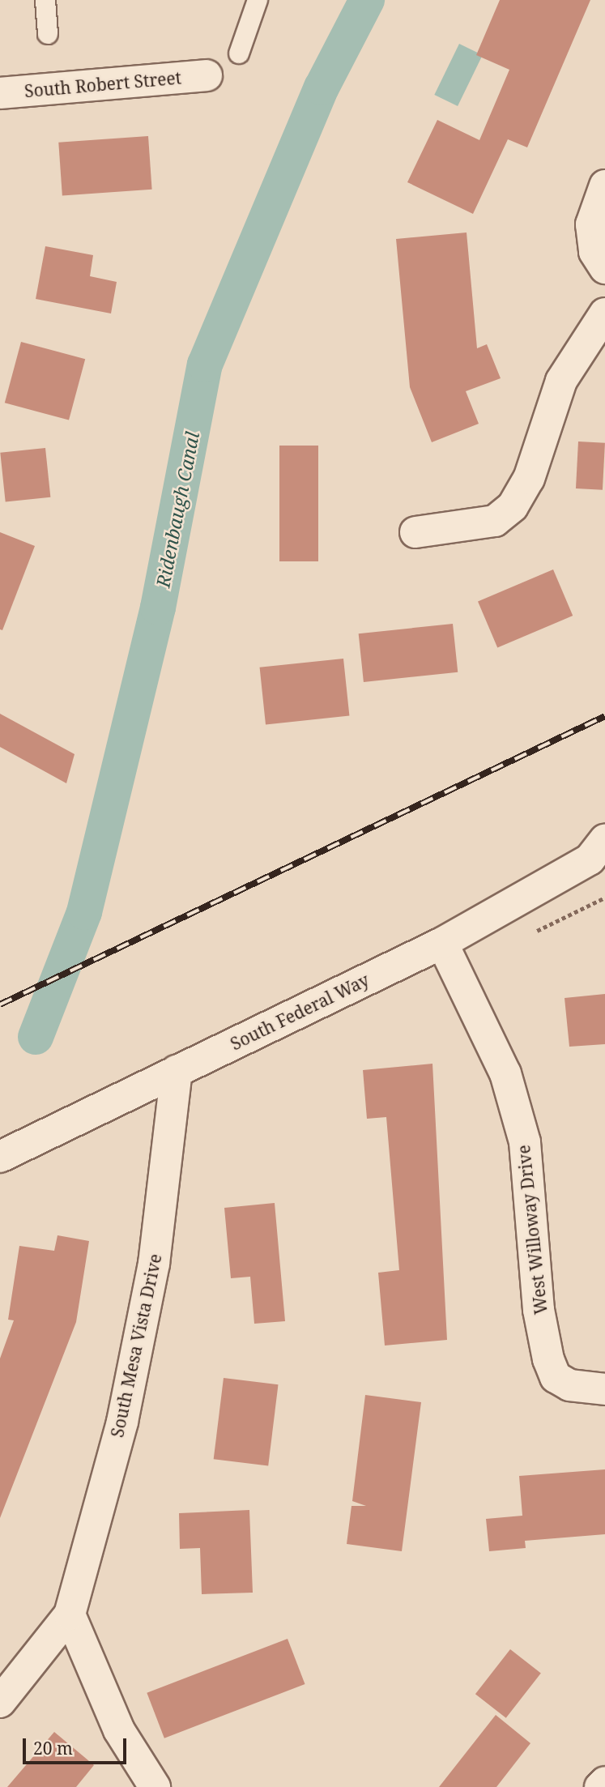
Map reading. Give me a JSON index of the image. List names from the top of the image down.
{
  "streets": {
    "street": [
      "South Robert Street",
      "South Federal Way",
      "West Willoway Drive",
      "South Mesa Vista Drive"
    ]
  },
  "crossings": [
    ["South Federal Way", "West Willoway Drive"],
    ["South Federal Way", "South Mesa Vista Drive"]
  ],
  "water": ["Ridenbaugh Canal"],
  "scale_bar": "20 m"
}
